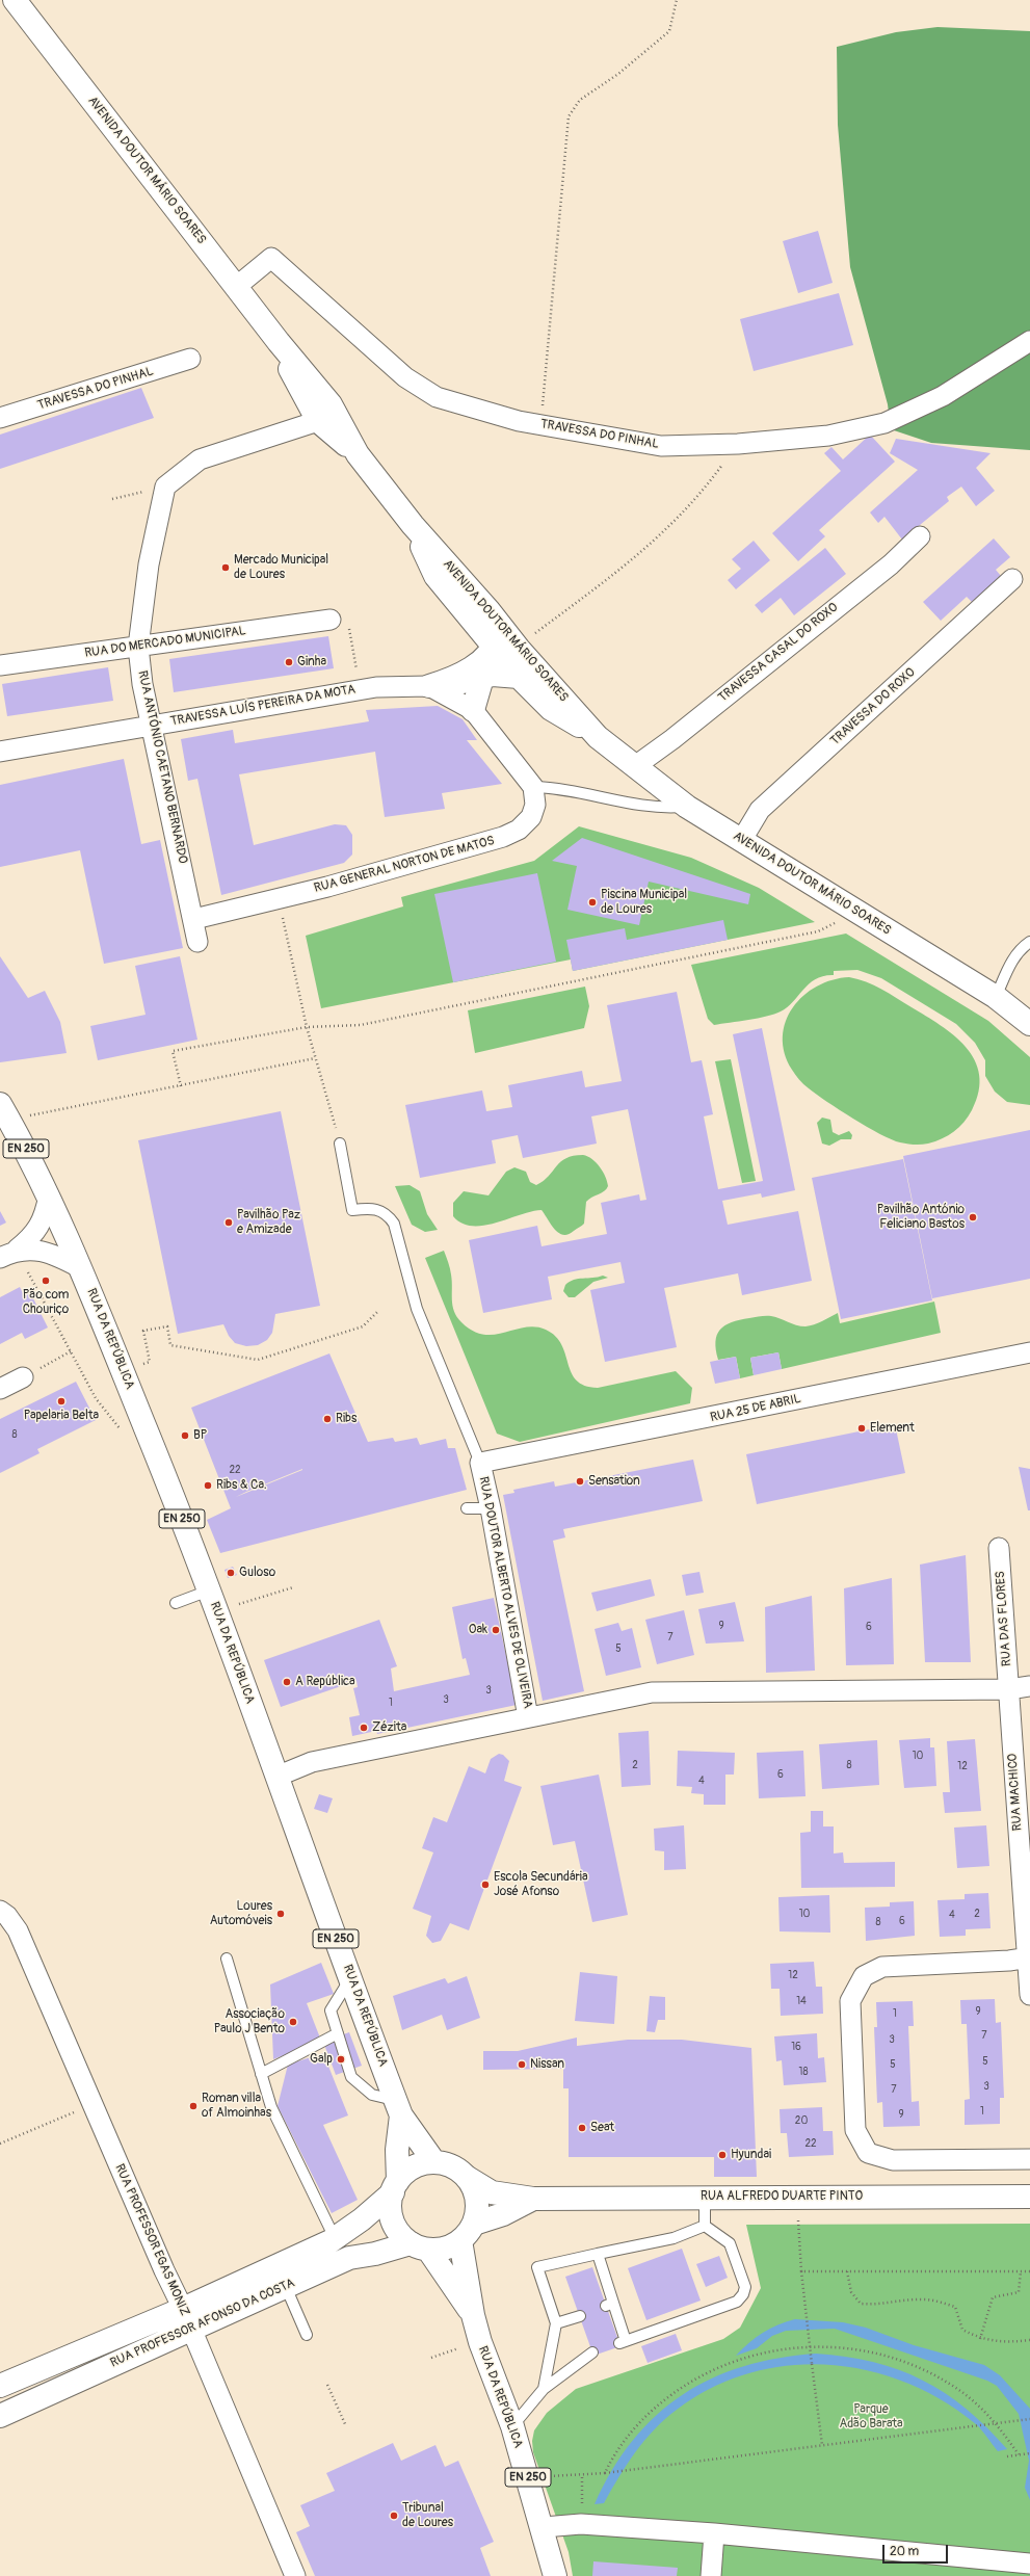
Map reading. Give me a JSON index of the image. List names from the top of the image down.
{
  "streets": {
    "street": [
      "AVENIDA DOUTOR MÁRIO SOARES",
      "TRAVESSA DO PINHAL",
      "RUA DO MERCADO MUNICIPAL",
      "TRAVESSA CASAL DO ROXO",
      "TRAVESSA LUÍS PEREIRA DA MOTA",
      "TRAVESSA DO ROXO",
      "RUA ANTÓNIO CAETANO BERNARDO",
      "RUA GENERAL NORTON DE MATOS",
      "EN 250",
      "RUA DA REPÚBLICA",
      "RUA 25 DE ABRIL",
      "RUA DOUTOR ALBERTO ALVES DE OLIVEIRA",
      "RUA DAS FLORES",
      "RUA MACHICO",
      "RUA ALFREDO DUARTE PINTO",
      "RUA PROFESSOR EGAS MONIZ",
      "RUA PROFESSOR AFONSO DA COSTA"
    ]
  },
  "crossings": [
    ["AVENIDA DOUTOR MÁRIO SOARES", "TRAVESSA DO PINHAL"],
    ["AVENIDA DOUTOR MÁRIO SOARES", "TRAVESSA CASAL DO ROXO"],
    ["AVENIDA DOUTOR MÁRIO SOARES", "TRAVESSA DO ROXO"],
    ["RUA DO MERCADO MUNICIPAL", "RUA ANTÓNIO CAETANO BERNARDO"],
    ["TRAVESSA LUÍS PEREIRA DA MOTA", "RUA ANTÓNIO CAETANO BERNARDO"],
    ["RUA ANTÓNIO CAETANO BERNARDO", "RUA GENERAL NORTON DE MATOS"],
    ["EN 250", "RUA DA REPÚBLICA"],
    ["EN 250", "RUA ALFREDO DUARTE PINTO"],
    ["EN 250", "RUA PROFESSOR AFONSO DA COSTA"],
    ["RUA DA REPÚBLICA", "RUA ALFREDO DUARTE PINTO"],
    ["RUA DA REPÚBLICA", "RUA PROFESSOR AFONSO DA COSTA"],
    ["RUA 25 DE ABRIL", "RUA DOUTOR ALBERTO ALVES DE OLIVEIRA"],
    ["RUA DAS FLORES", "RUA MACHICO"],
    ["RUA ALFREDO DUARTE PINTO", "RUA PROFESSOR AFONSO DA COSTA"],
    ["RUA PROFESSOR EGAS MONIZ", "RUA PROFESSOR AFONSO DA COSTA"]
  ],
  "parks": ["Parque Adão Barata"],
  "places": [
    "Mercado Municipal de Loures",
    "Ginha",
    "Piscina Municipal de Loures",
    "Pavilhão António Feliciano Bastos",
    "Pavilhão Paz e Amizade",
    "Pão com Chouriço",
    "Papelaria Belta",
    "Ribs",
    "Element",
    "BP",
    "Sensation",
    "Ribs & Ca.",
    "Guloso",
    "Oak",
    "A República",
    "Zézita",
    "Escola Secundária José Afonso",
    "Loures Automóveis",
    "Associação Paulo J Bento",
    "Galp",
    "Nissan",
    "Roman villa of Almoinhas",
    "Seat",
    "Hyundai",
    "Tribunal de Loures"
  ],
  "house_numbers": [
    "8",
    "22",
    "9",
    "6",
    "7",
    "5",
    "3",
    "3",
    "1",
    "10",
    "2",
    "8",
    "12",
    "6",
    "4",
    "10",
    "2",
    "4",
    "6",
    "8",
    "12",
    "14",
    "9",
    "1",
    "7",
    "3",
    "16",
    "5",
    "5",
    "18",
    "3",
    "7",
    "1",
    "9",
    "20",
    "22"
  ],
  "scale_bar": "20 m"
}
